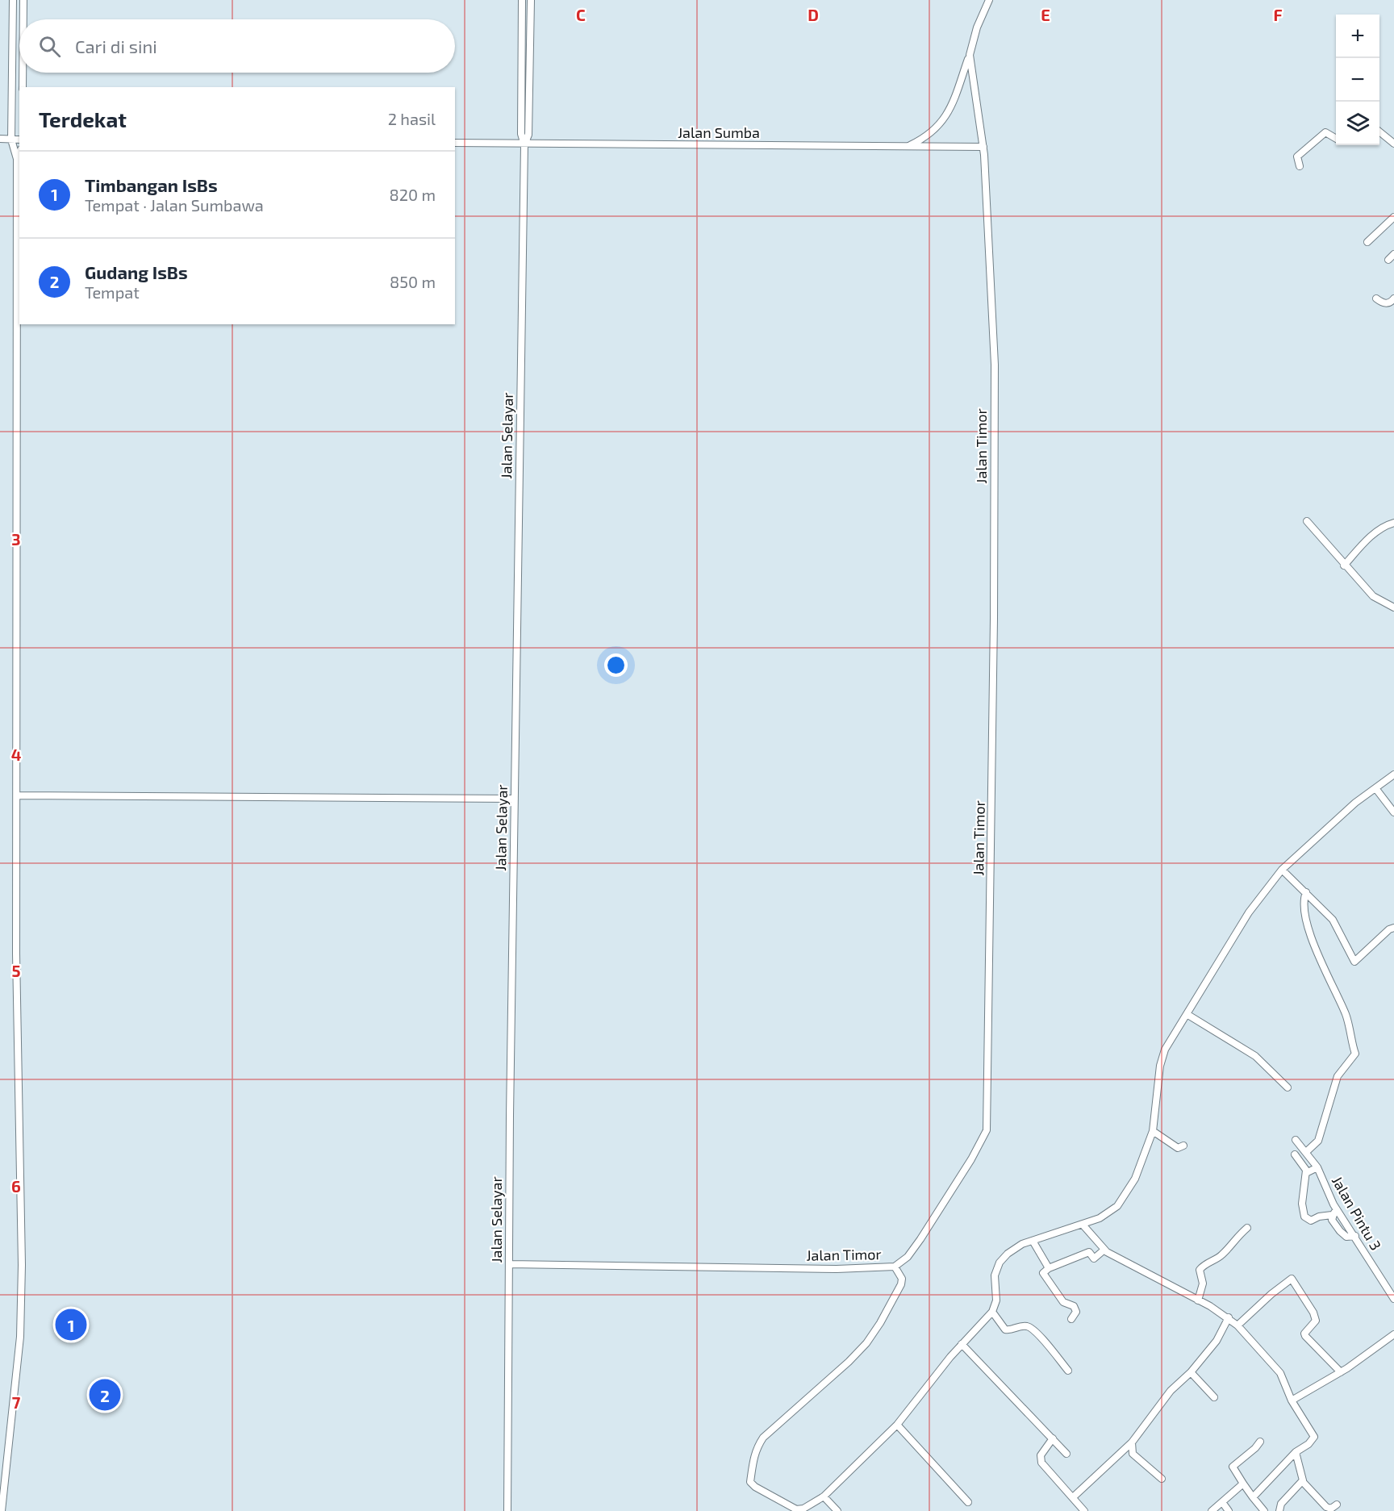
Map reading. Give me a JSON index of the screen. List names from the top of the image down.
{
  "streets": {
    "street": [
      "Jalan Sumba",
      "Jalan Selayar",
      "Jalan Timor",
      "Jalan Pintu 3"
    ]
  },
  "crossings": [
    ["Jalan Sumba", "Jalan Selayar"],
    ["Jalan Sumba", "Jalan Timor"],
    ["Jalan Selayar", "Jalan Timor"]
  ],
  "page": {
    "map_buttons": ["+", "−"],
    "search": "Cari di sini",
    "heading": ["Terdekat", "2 hasil"],
    "list": [
      {
        "mark": "1",
        "name": "Timbangan IsBs",
        "note": "Tempat · Jalan Sumbawa",
        "value": "820 m"
      },
      {
        "mark": "2",
        "name": "Gudang IsBs",
        "note": "Tempat",
        "value": "850 m"
      }
    ],
    "pins": ["1", "2"]
  },
  "grid": {
    "columns": [
      "C",
      "D",
      "E",
      "F"
    ],
    "rows": [
      "3",
      "4",
      "5",
      "6",
      "7"
    ]
  }
}
